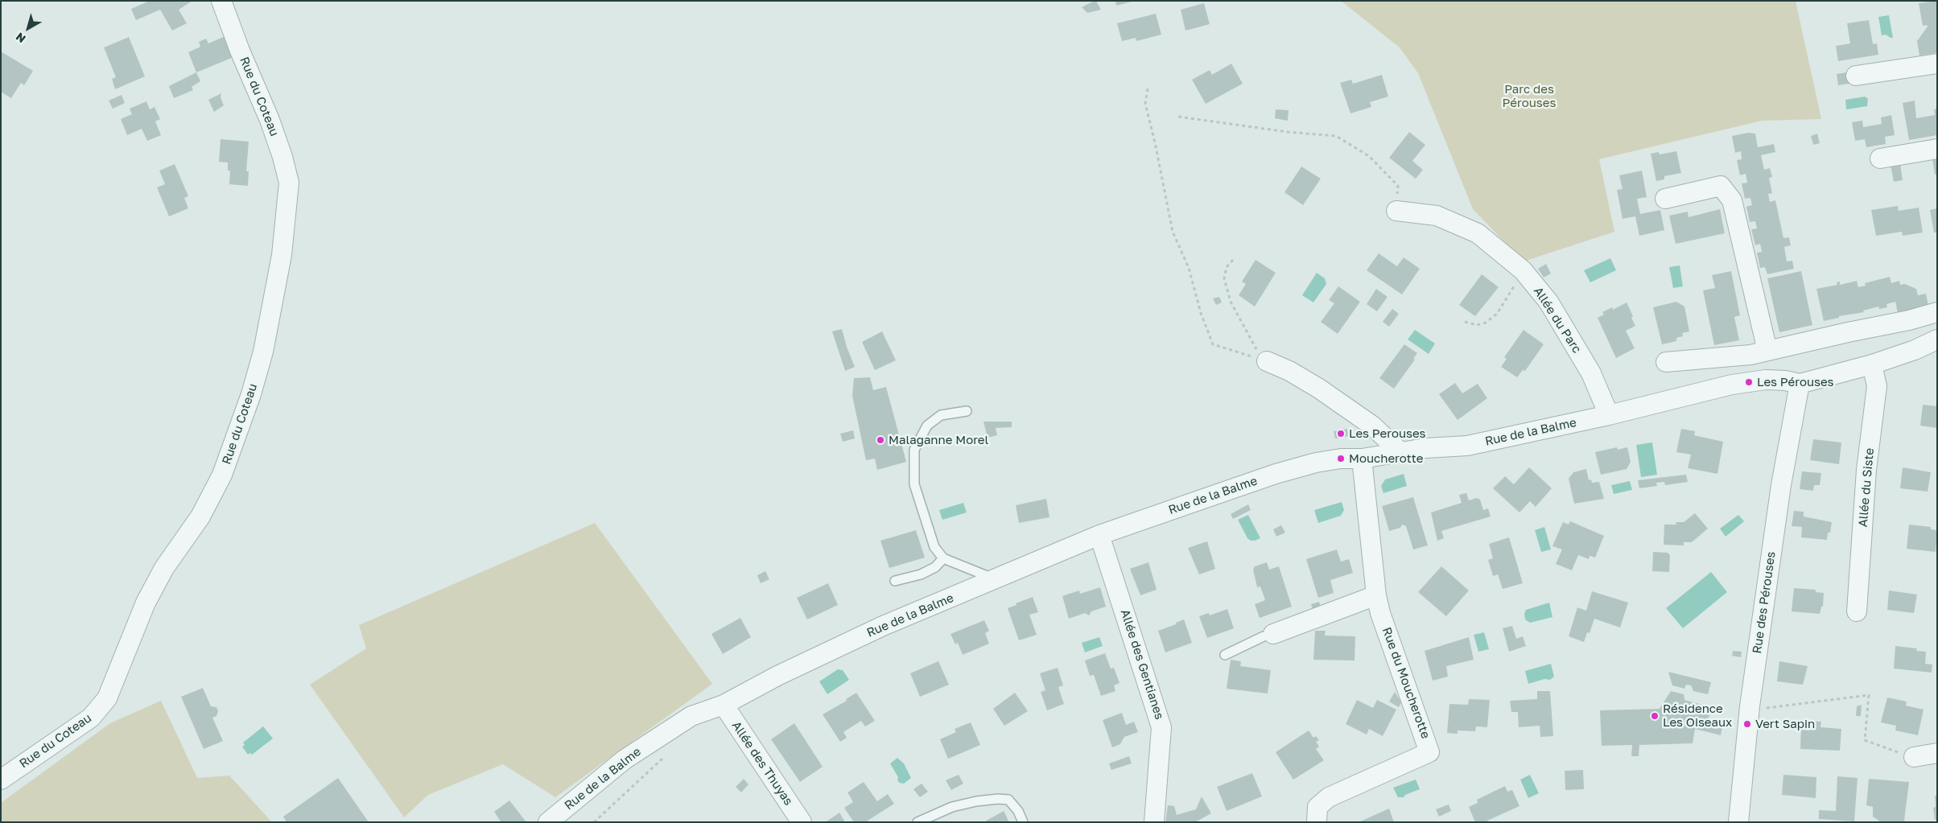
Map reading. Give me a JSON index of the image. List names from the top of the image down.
{
  "streets": {
    "street": [
      "Rue du Coteau",
      "Allée du Parc",
      "Rue de la Balme",
      "Allée du Siste",
      "Rue des Pérouses",
      "Allée des Gentianes",
      "Rue du Moucherotte",
      "Allée des Thuyas"
    ]
  },
  "crossings": [
    ["Allée du Parc", "Rue de la Balme"],
    ["Rue de la Balme", "Allée du Siste"],
    ["Rue de la Balme", "Rue des Pérouses"],
    ["Rue de la Balme", "Allée des Gentianes"],
    ["Rue de la Balme", "Rue du Moucherotte"],
    ["Rue de la Balme", "Allée des Thuyas"]
  ],
  "parks": ["Parc des Pérouses"],
  "places": [
    "Les Pérouses",
    "Les Perouses",
    "Malaganne Morel",
    "Moucherotte",
    "Résidence Les Oiseaux",
    "Vert Sapin"
  ],
  "north": "bottom left"
}
